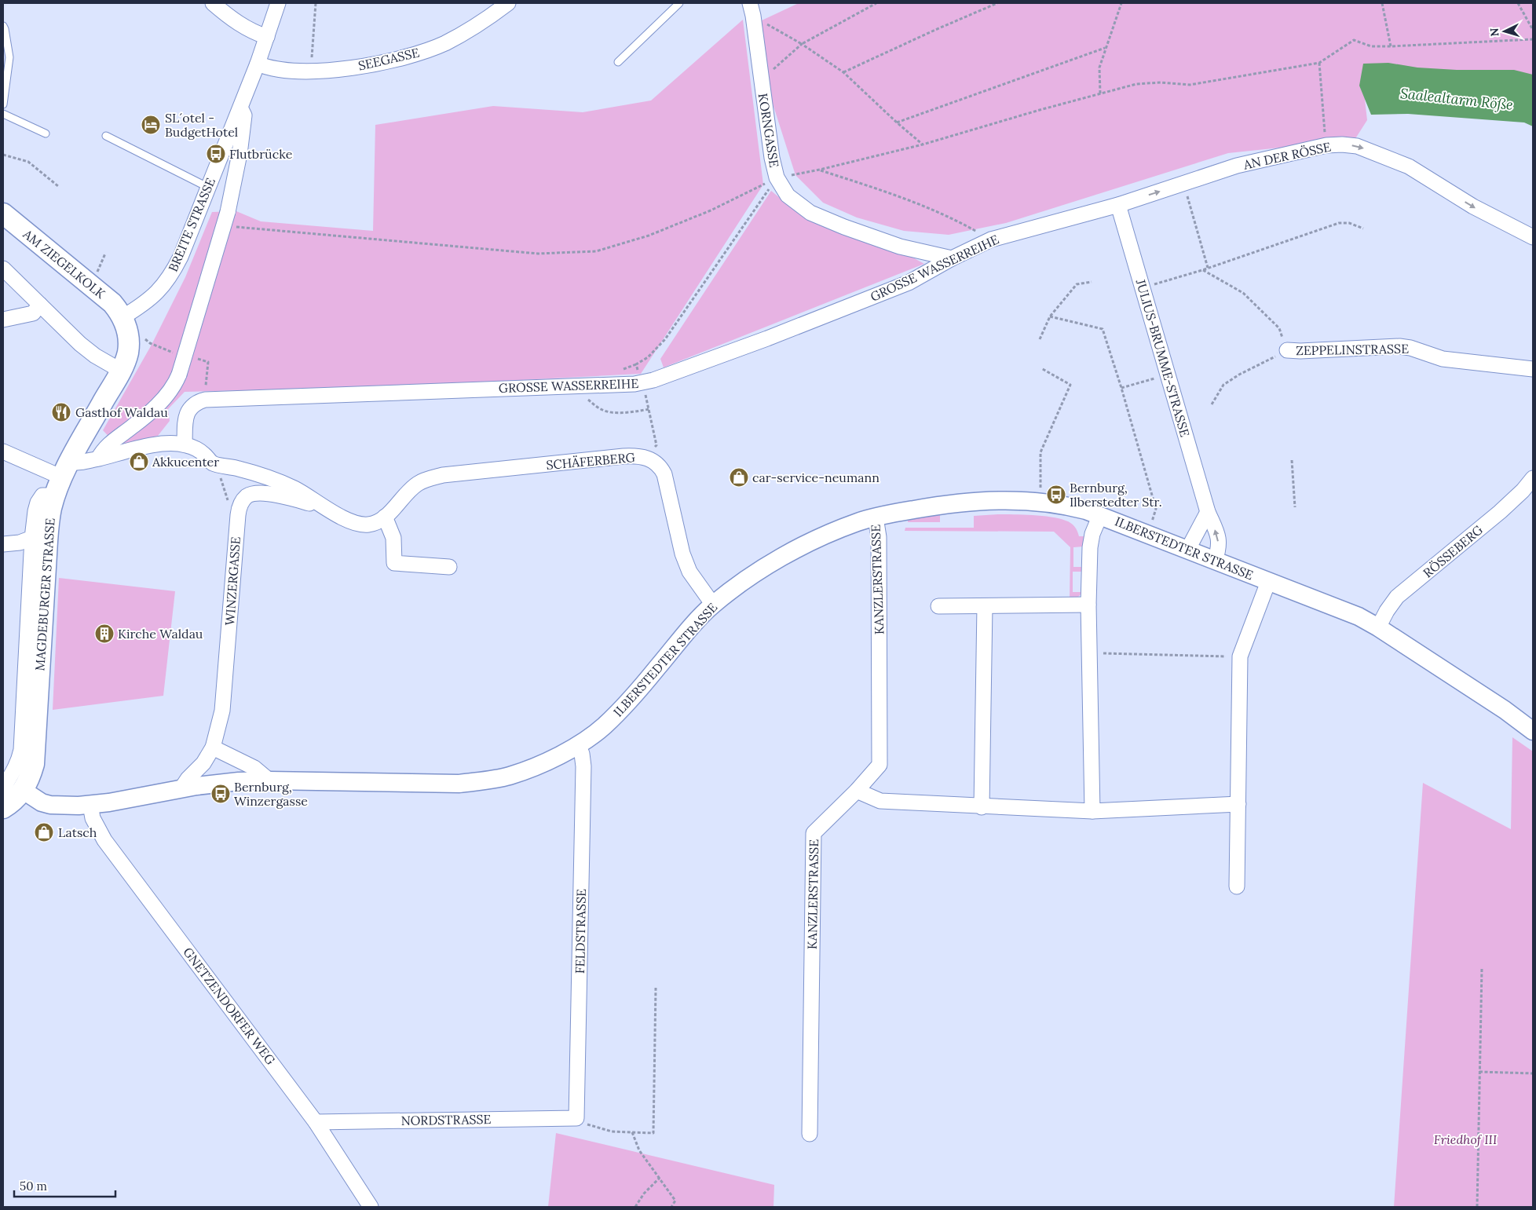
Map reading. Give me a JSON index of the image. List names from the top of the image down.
{
  "streets": {
    "main road": ["AM ZIEGELKOLK", "MAGDEBURGER STRASSE"],
    "street": [
      "SEEGASSE",
      "KORNGASSE",
      "AN DER RÖSSE",
      "BREITE STRASSE",
      "GROSSE WASSERREIHE",
      "ZEPPELINSTRASSE",
      "JULIUS-BRUMME-STRASSE",
      "SCHÄFERBERG",
      "ILBERSTEDTER STRASSE",
      "RÖSSEBERG",
      "KANZLERSTRASSE",
      "WINZERGASSE",
      "FELDSTRASSE",
      "GNETZENDORFER WEG",
      "NORDSTRASSE"
    ]
  },
  "crossings": [
    ["SEEGASSE", "BREITE STRASSE"],
    ["KORNGASSE", "GROSSE WASSERREIHE"],
    ["AN DER RÖSSE", "GROSSE WASSERREIHE"],
    ["AN DER RÖSSE", "JULIUS-BRUMME-STRASSE"],
    ["BREITE STRASSE", "AM ZIEGELKOLK"],
    ["BREITE STRASSE", "MAGDEBURGER STRASSE"],
    ["AM ZIEGELKOLK", "MAGDEBURGER STRASSE"],
    ["GROSSE WASSERREIHE", "JULIUS-BRUMME-STRASSE"],
    ["JULIUS-BRUMME-STRASSE", "ILBERSTEDTER STRASSE"],
    ["SCHÄFERBERG", "ILBERSTEDTER STRASSE"],
    ["SCHÄFERBERG", "WINZERGASSE"],
    ["ILBERSTEDTER STRASSE", "RÖSSEBERG"],
    ["ILBERSTEDTER STRASSE", "KANZLERSTRASSE"],
    ["ILBERSTEDTER STRASSE", "WINZERGASSE"],
    ["ILBERSTEDTER STRASSE", "MAGDEBURGER STRASSE"],
    ["ILBERSTEDTER STRASSE", "FELDSTRASSE"],
    ["ILBERSTEDTER STRASSE", "GNETZENDORFER WEG"],
    ["FELDSTRASSE", "NORDSTRASSE"],
    ["GNETZENDORFER WEG", "NORDSTRASSE"]
  ],
  "one_way": ["AN DER RÖSSE"],
  "water": ["Saalealtarm Röße"],
  "parks": ["Friedhof III"],
  "places": {
    "hotel": ["SL´otel - BudgetHotel"],
    "bus stop": ["Flutbrücke", "Bernburg, Ilberstedter Str.", "Bernburg, Winzergasse"],
    "restaurant": ["Gasthof Waldau"],
    "shop": ["Akkucenter", "car-service-neumann", "Latsch"],
    "building": ["Kirche Waldau"]
  },
  "scale_bar": "50 m",
  "north": "left"
}
